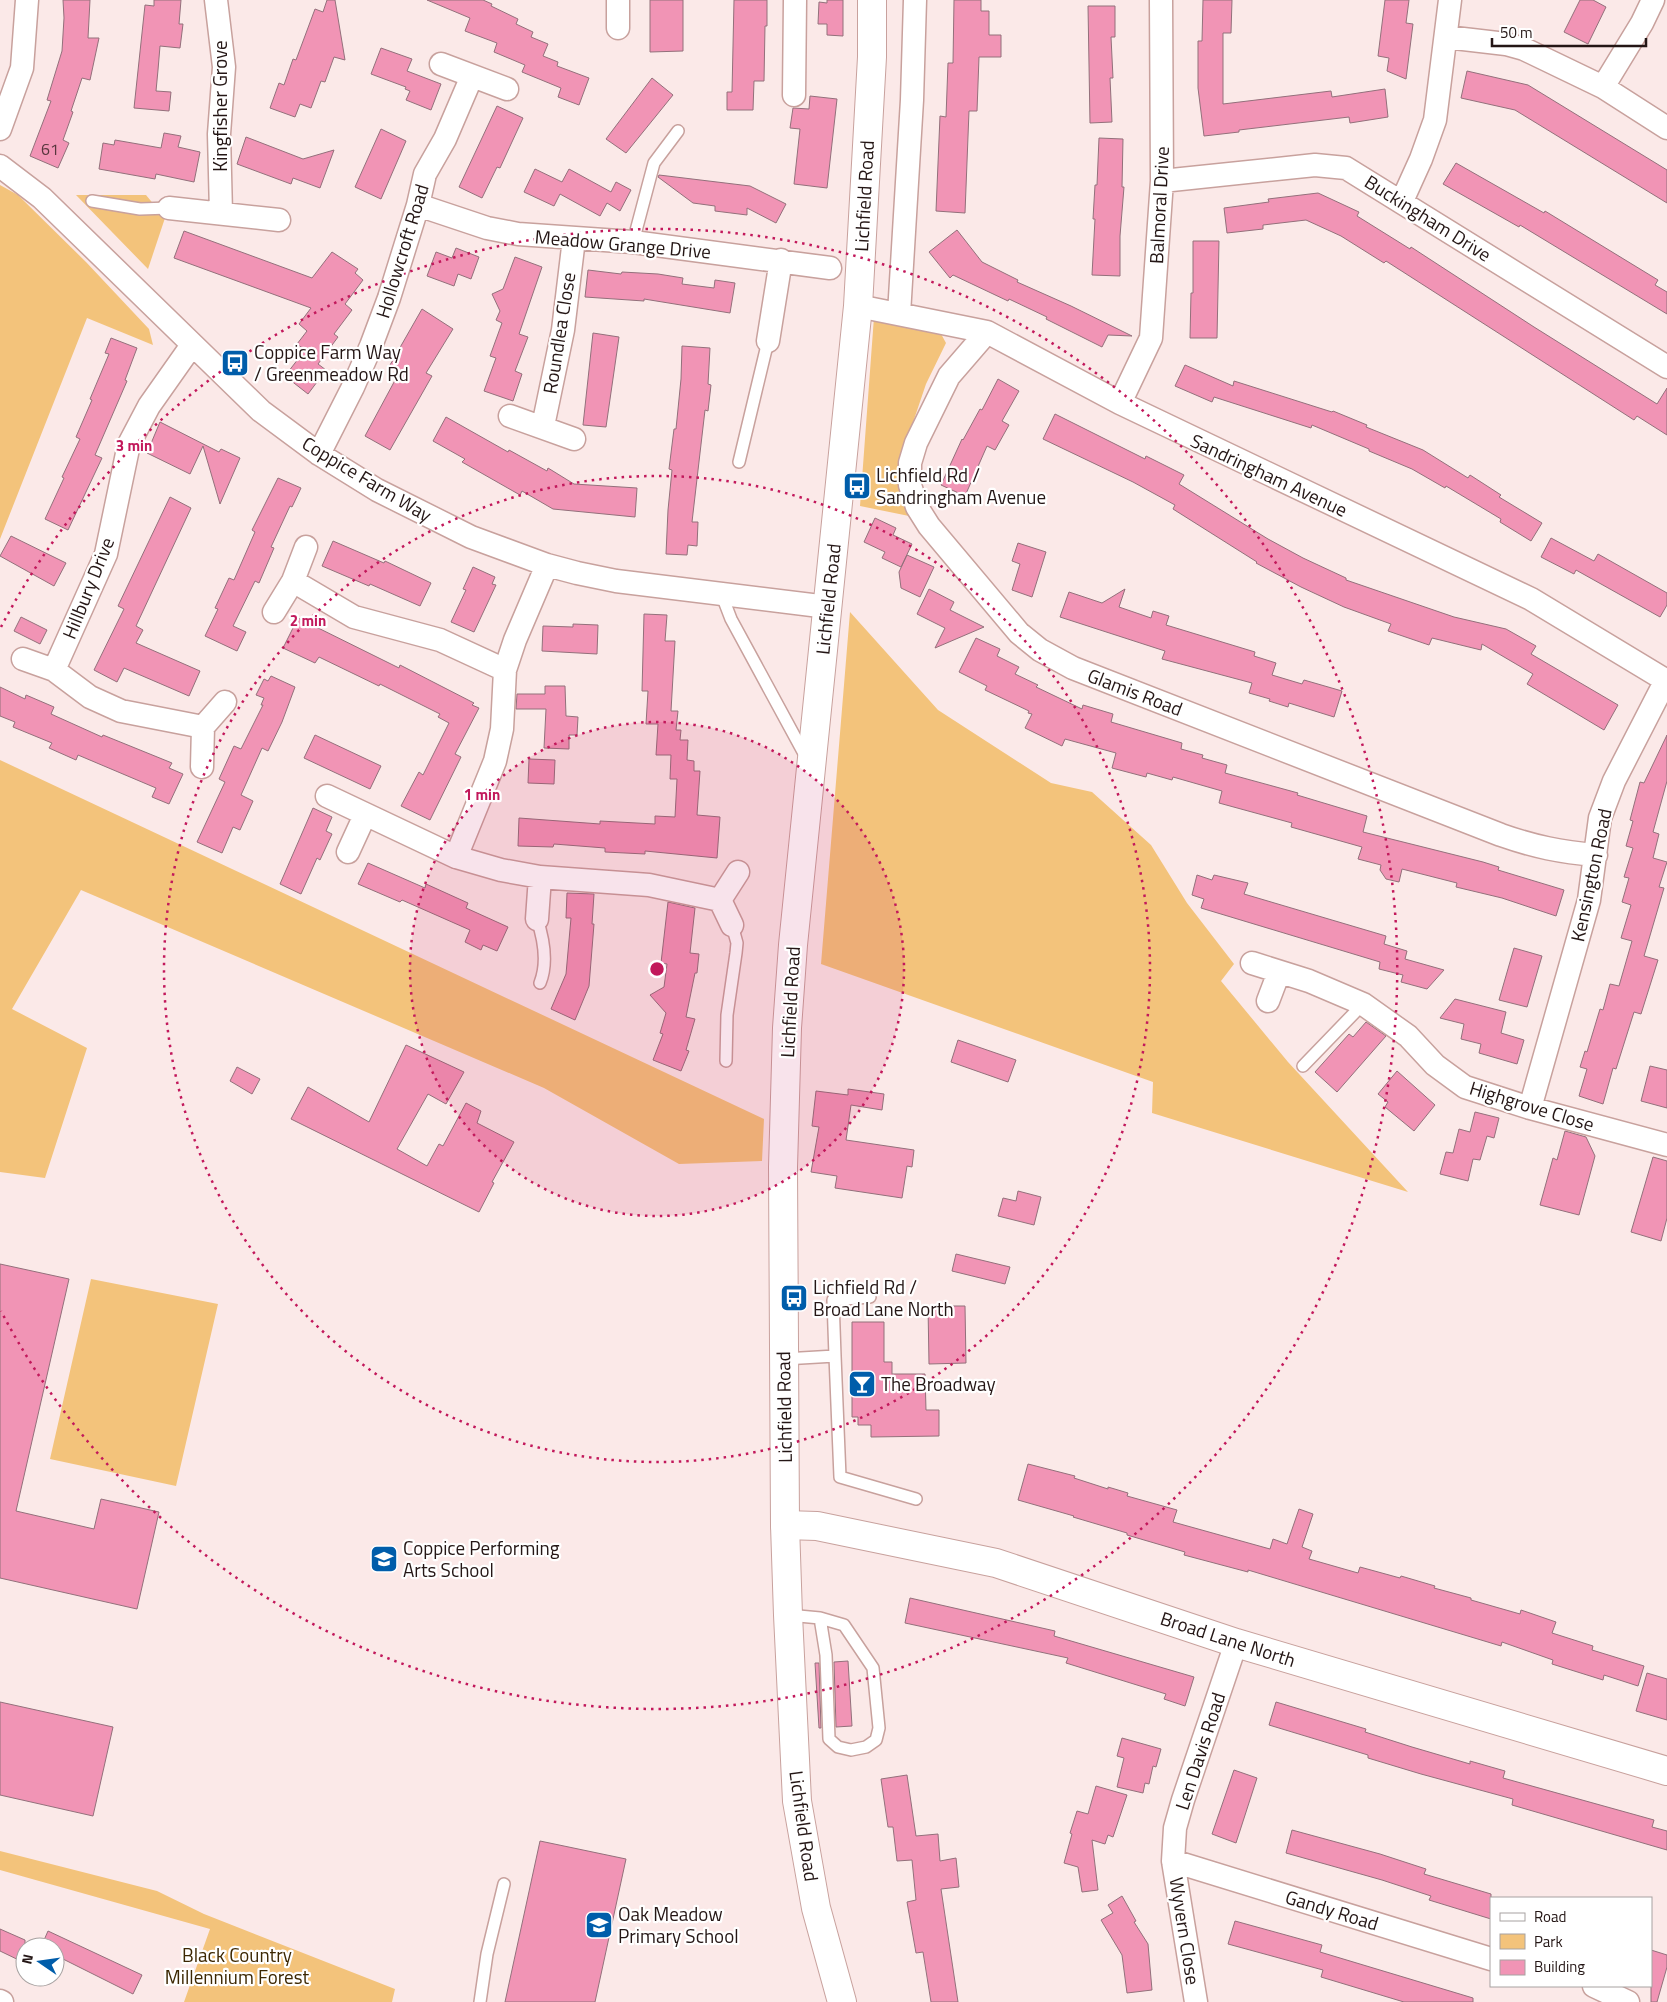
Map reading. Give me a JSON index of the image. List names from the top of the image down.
{
  "streets": {
    "main road": ["Lichfield Road", "Broad Lane North"],
    "street": [
      "Kingfisher Grove",
      "Balmoral Drive",
      "Buckingham Drive",
      "Meadow Grange Drive",
      "Hollowcroft Road",
      "Roundlea Close",
      "Sandringham Avenue",
      "Coppice Farm Way",
      "Hillbury Drive",
      "Glamis Road",
      "Kensington Road",
      "Highgrove Close",
      "Len Davis Road",
      "Gandy Road",
      "Wyvern Close"
    ]
  },
  "crossings": [
    ["Lichfield Road", "Sandringham Avenue"],
    ["Lichfield Road", "Coppice Farm Way"],
    ["Lichfield Road", "Broad Lane North"],
    ["Balmoral Drive", "Buckingham Drive"],
    ["Balmoral Drive", "Sandringham Avenue"],
    ["Meadow Grange Drive", "Hollowcroft Road"],
    ["Meadow Grange Drive", "Roundlea Close"],
    ["Hollowcroft Road", "Coppice Farm Way"],
    ["Sandringham Avenue", "Glamis Road"],
    ["Sandringham Avenue", "Kensington Road"],
    ["Coppice Farm Way", "Hillbury Drive"],
    ["Glamis Road", "Kensington Road"],
    ["Kensington Road", "Highgrove Close"],
    ["Broad Lane North", "Len Davis Road"],
    ["Len Davis Road", "Gandy Road"],
    ["Len Davis Road", "Wyvern Close"],
    ["Gandy Road", "Wyvern Close"]
  ],
  "parks": ["Black Country Millennium Forest"],
  "places": {
    "bus stop": ["Coppice Farm Way / Greenmeadow Rd", "Lichfield Rd / Sandringham Avenue", "Lichfield Rd / Broad Lane North"],
    "bar": ["The Broadway"],
    "school or university": ["Coppice Performing Arts School", "Oak Meadow Primary School"]
  },
  "house_numbers": ["61"],
  "legend": ["Road", "Park", "Building"],
  "scale_bar": "50 m",
  "north": "left",
  "rings": ["3 min", "2 min", "1 min"]
}
